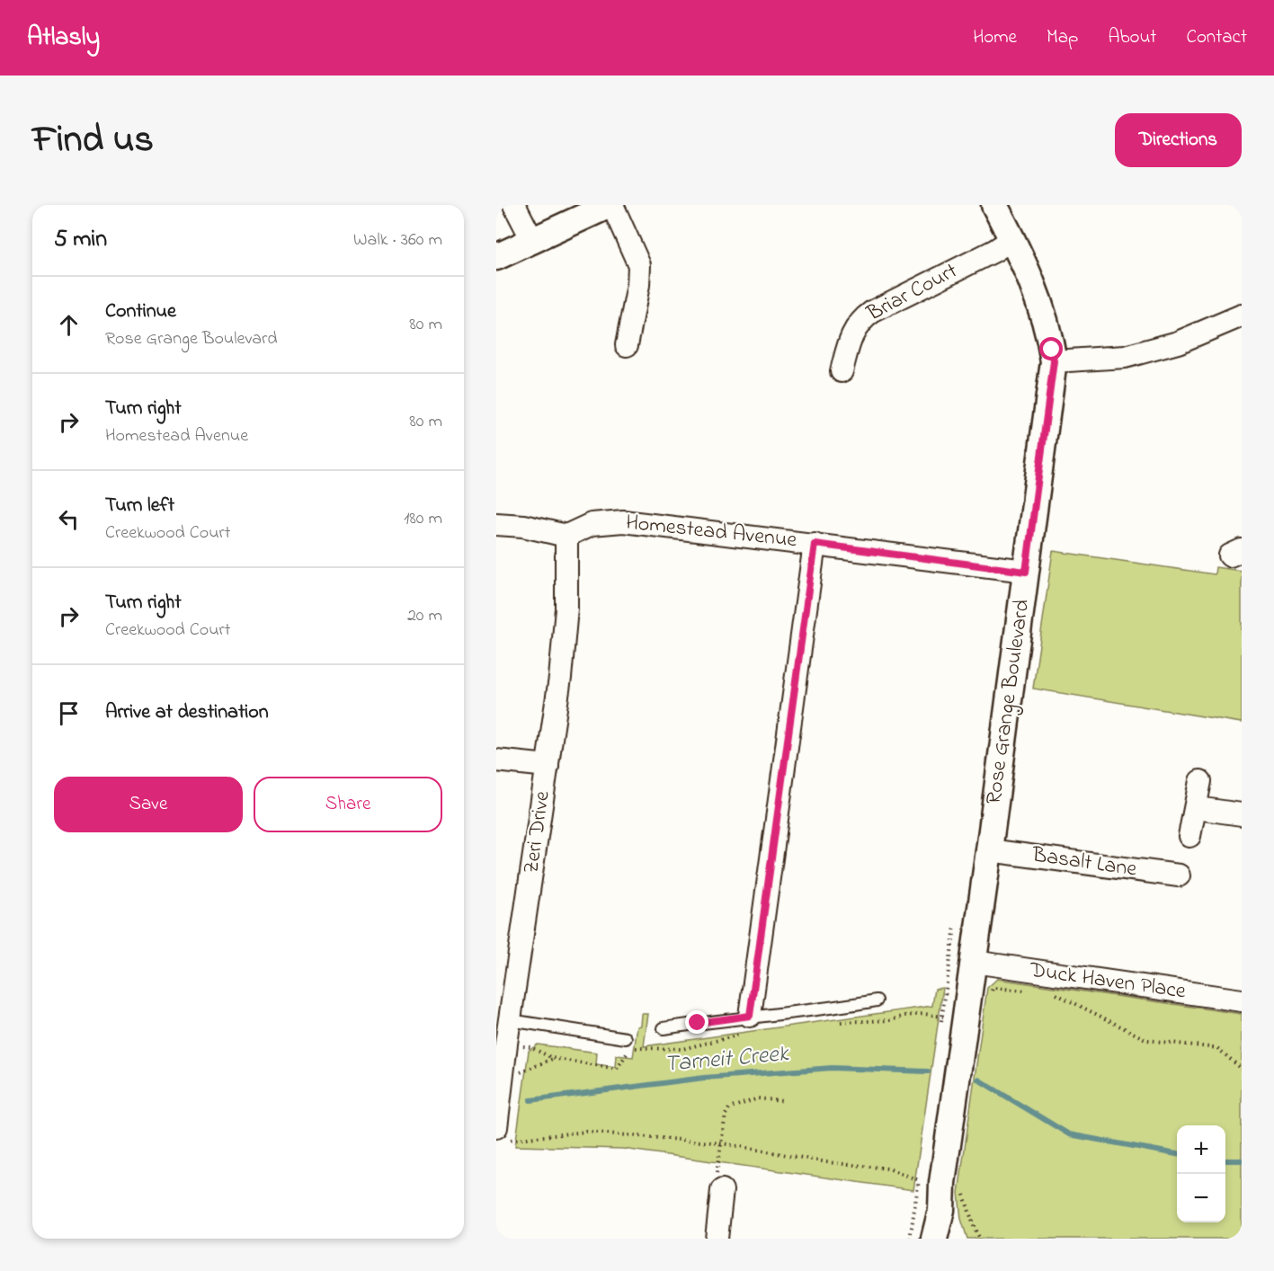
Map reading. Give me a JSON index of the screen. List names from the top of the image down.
{
  "streets": {
    "street": [
      "Briar Court",
      "Homestead Avenue",
      "Rose Grange Boulevard",
      "Zeri Drive",
      "Basalt Lane",
      "Duck Haven Place"
    ]
  },
  "crossings": [
    ["Briar Court", "Rose Grange Boulevard"],
    ["Homestead Avenue", "Rose Grange Boulevard"],
    ["Homestead Avenue", "Zeri Drive"],
    ["Rose Grange Boulevard", "Basalt Lane"],
    ["Rose Grange Boulevard", "Duck Haven Place"]
  ],
  "water": ["Tarneit Creek"],
  "page": {
    "header": "Atlasly",
    "nav": [
      "Home",
      "Map",
      "About",
      "Contact"
    ],
    "title": "Find us",
    "buttons": [
      "Directions",
      ["Save", "Share"]
    ],
    "heading": ["5 min", "Walk · 360 m"],
    "list": [
      ["Continue", "Rose Grange Boulevard", "80 m"],
      ["Turn right", "Homestead Avenue", "80 m"],
      ["Turn left", "Creekwood Court", "180 m"],
      ["Turn right", "Creekwood Court", "20 m"],
      "Arrive at destination"
    ],
    "map_buttons": ["+", "−"]
  }
}
